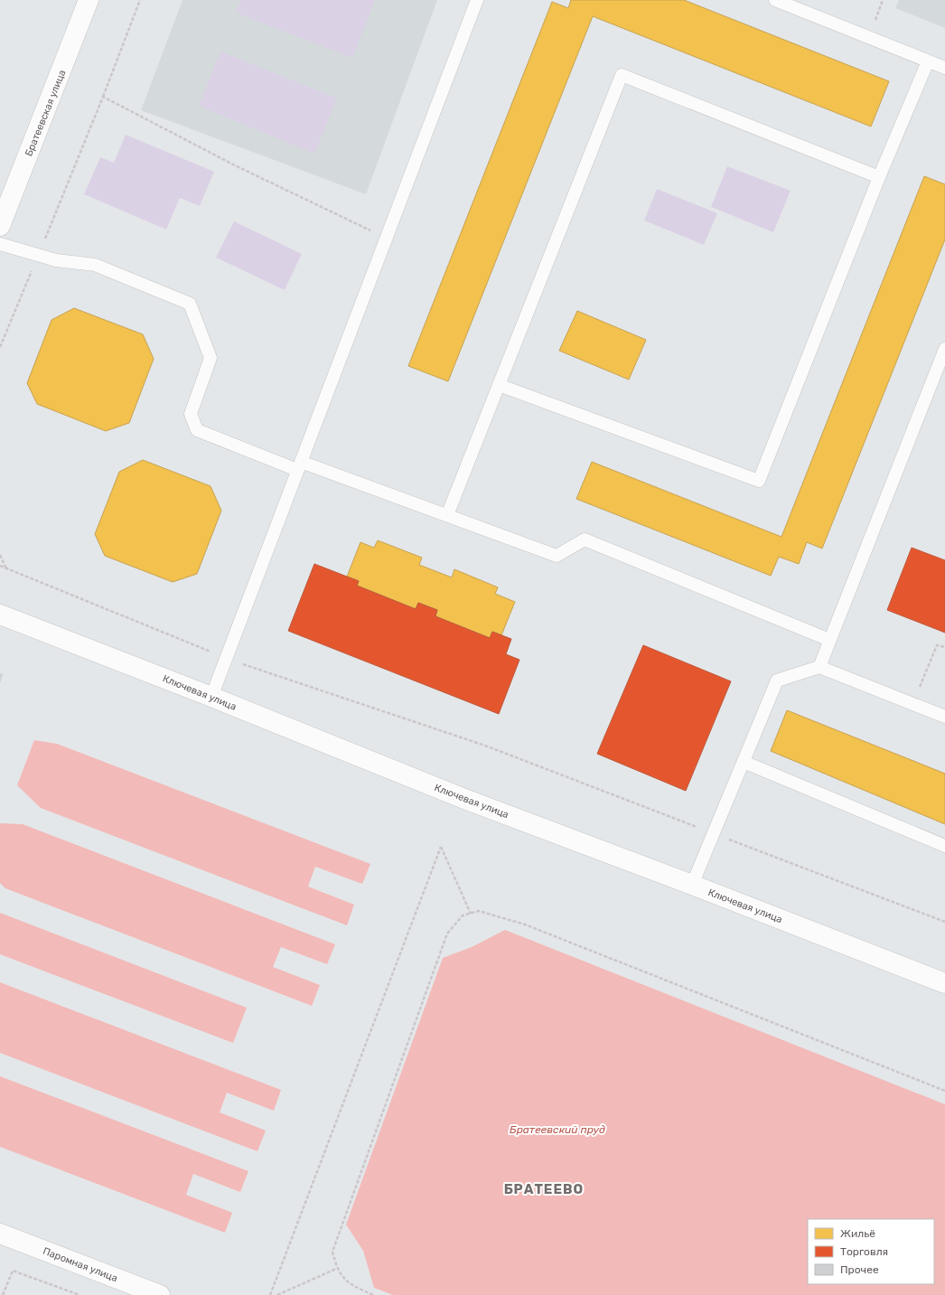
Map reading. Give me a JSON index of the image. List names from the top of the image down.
{
  "streets": {
    "street": ["Братеевская улица", "Ключевая улица", "Паромная улица"]
  },
  "districts": ["БРАТЕЕВО"],
  "water": ["Братеевский пруд"],
  "legend": ["Жильё", "Торговля", "Прочее"]
}
